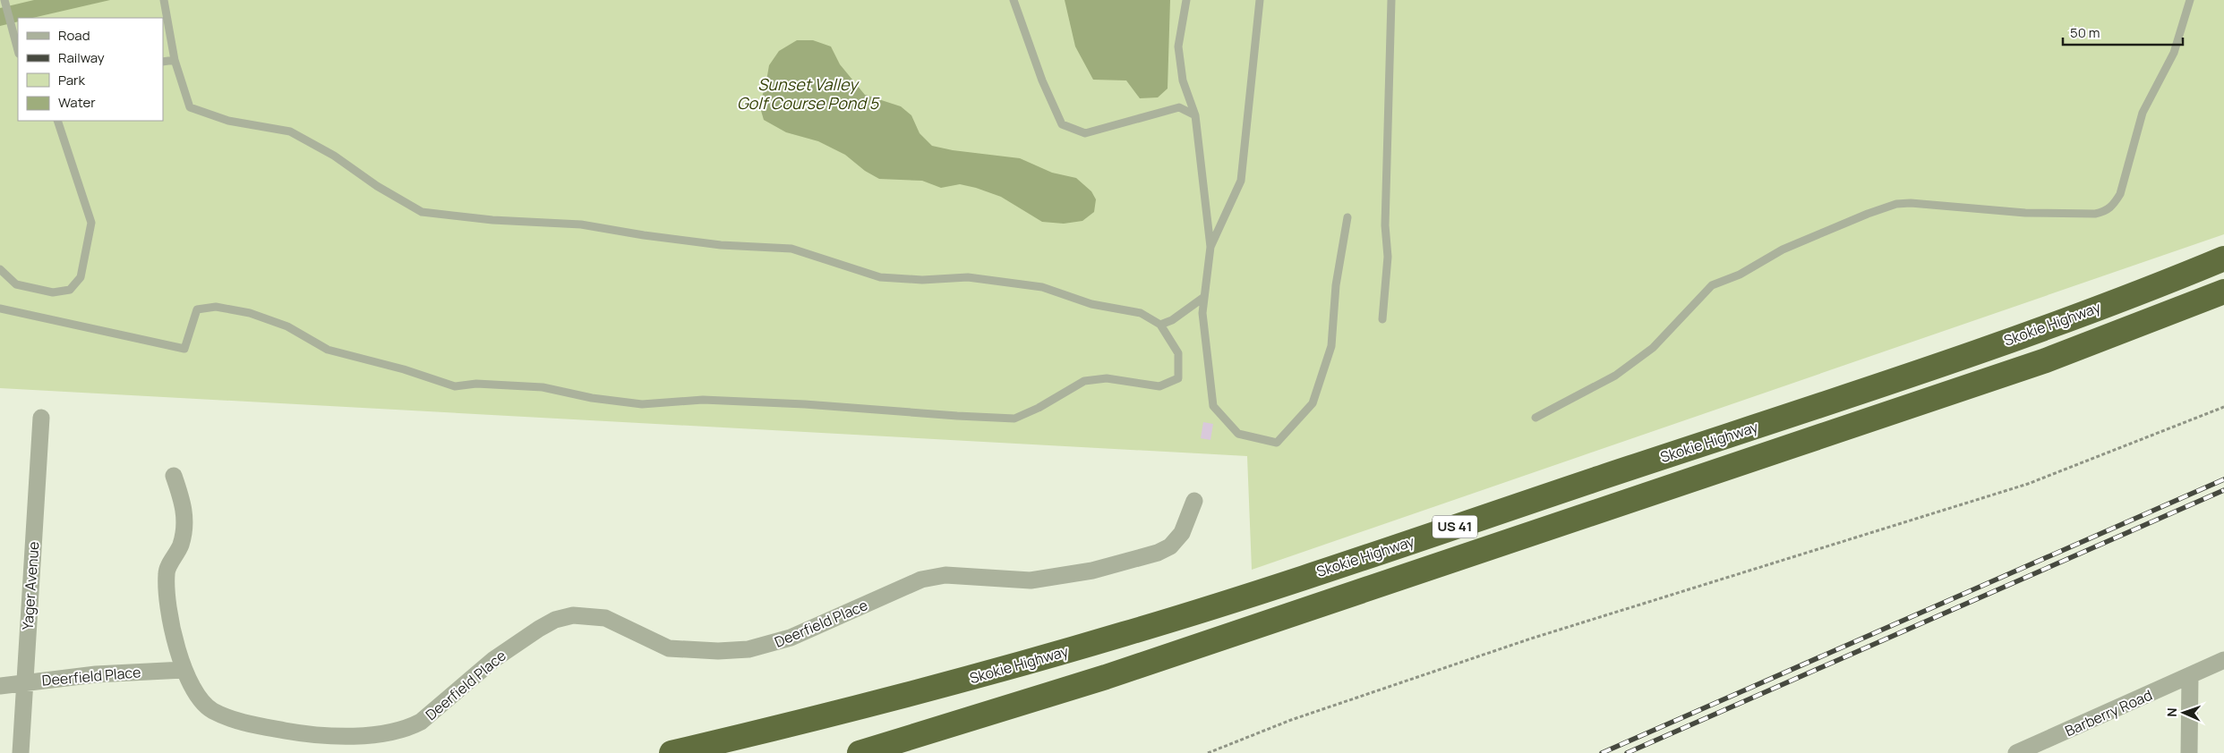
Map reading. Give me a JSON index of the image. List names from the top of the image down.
{
  "streets": {
    "highway": ["Skokie Highway", "US 41"],
    "street": ["Yager Avenue", "Deerfield Place", "Barberry Road"]
  },
  "crossings": [
    ["Yager Avenue", "Deerfield Place"]
  ],
  "water": ["Sunset Valley Golf Course Pond 5"],
  "legend": [
    "Road",
    "Railway",
    "Park",
    "Water"
  ],
  "scale_bar": "50 m",
  "north": "left"
}
